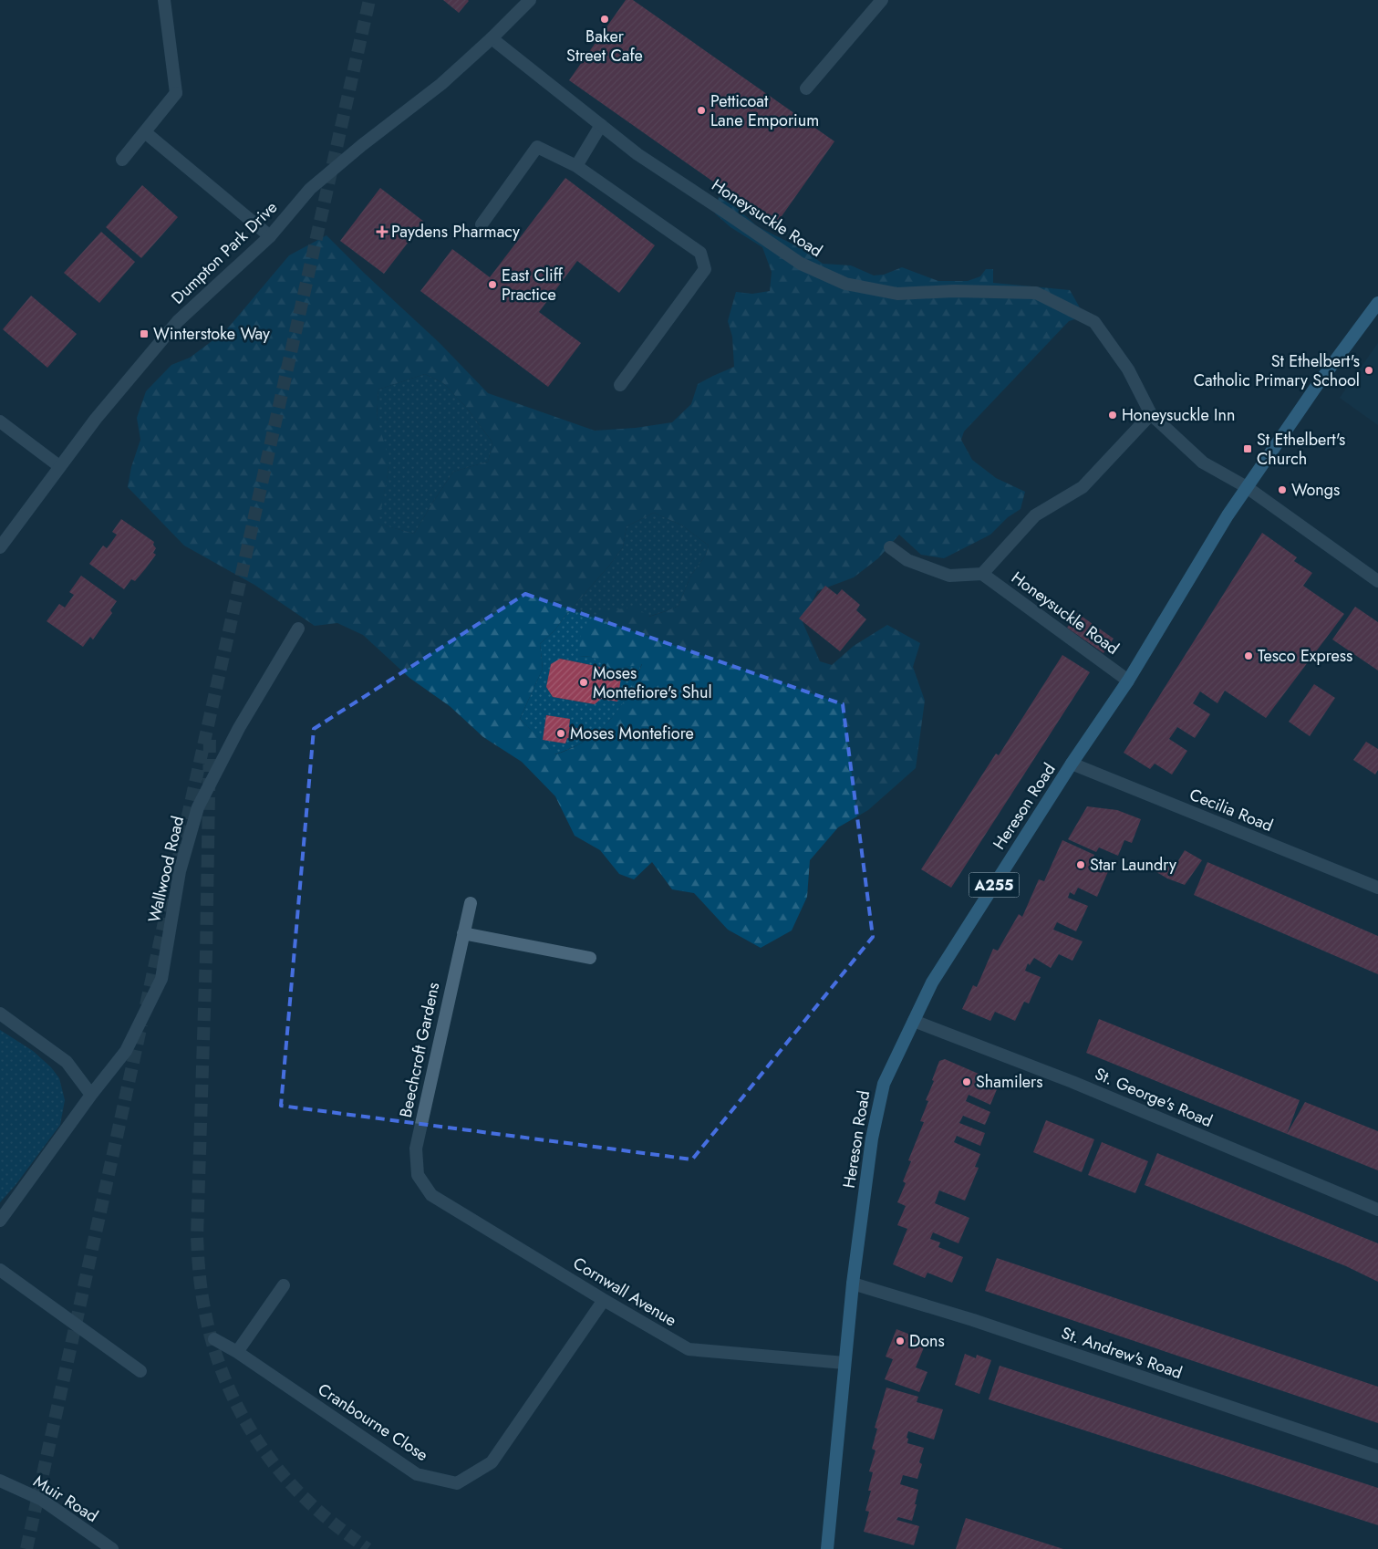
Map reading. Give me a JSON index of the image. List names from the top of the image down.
{
  "streets": {
    "main road": ["Hereson Road", "A255"],
    "street": [
      "Honeysuckle Road",
      "Dumpton Park Drive",
      "Cecilia Road",
      "Wallwood Road",
      "Beechcroft Gardens",
      "St. George's Road",
      "Cornwall Avenue",
      "St. Andrew's Road",
      "Cranbourne Close",
      "Muir Road"
    ]
  },
  "crossings": [
    ["Honeysuckle Road", "Dumpton Park Drive"],
    ["Honeysuckle Road", "Hereson Road"],
    ["Hereson Road", "Cecilia Road"],
    ["Hereson Road", "St. George's Road"],
    ["Hereson Road", "Cornwall Avenue"],
    ["Hereson Road", "St. Andrew's Road"],
    ["Beechcroft Gardens", "Cornwall Avenue"],
    ["Cornwall Avenue", "Cranbourne Close"]
  ],
  "places": {
    "other": [
      "Baker Street Cafe",
      "Petticoat Lane Emporium",
      "East Cliff Practice",
      "St Ethelbert's Catholic Primary School",
      "Honeysuckle Inn",
      "Wongs",
      "Tesco Express",
      "Moses Montefiore's Shul",
      "Moses Montefiore",
      "Star Laundry",
      "Shamilers",
      "Dons"
    ],
    "health": ["Paydens Pharmacy"],
    "transit": ["Winterstoke Way", "St Ethelbert's Church"]
  }
}
